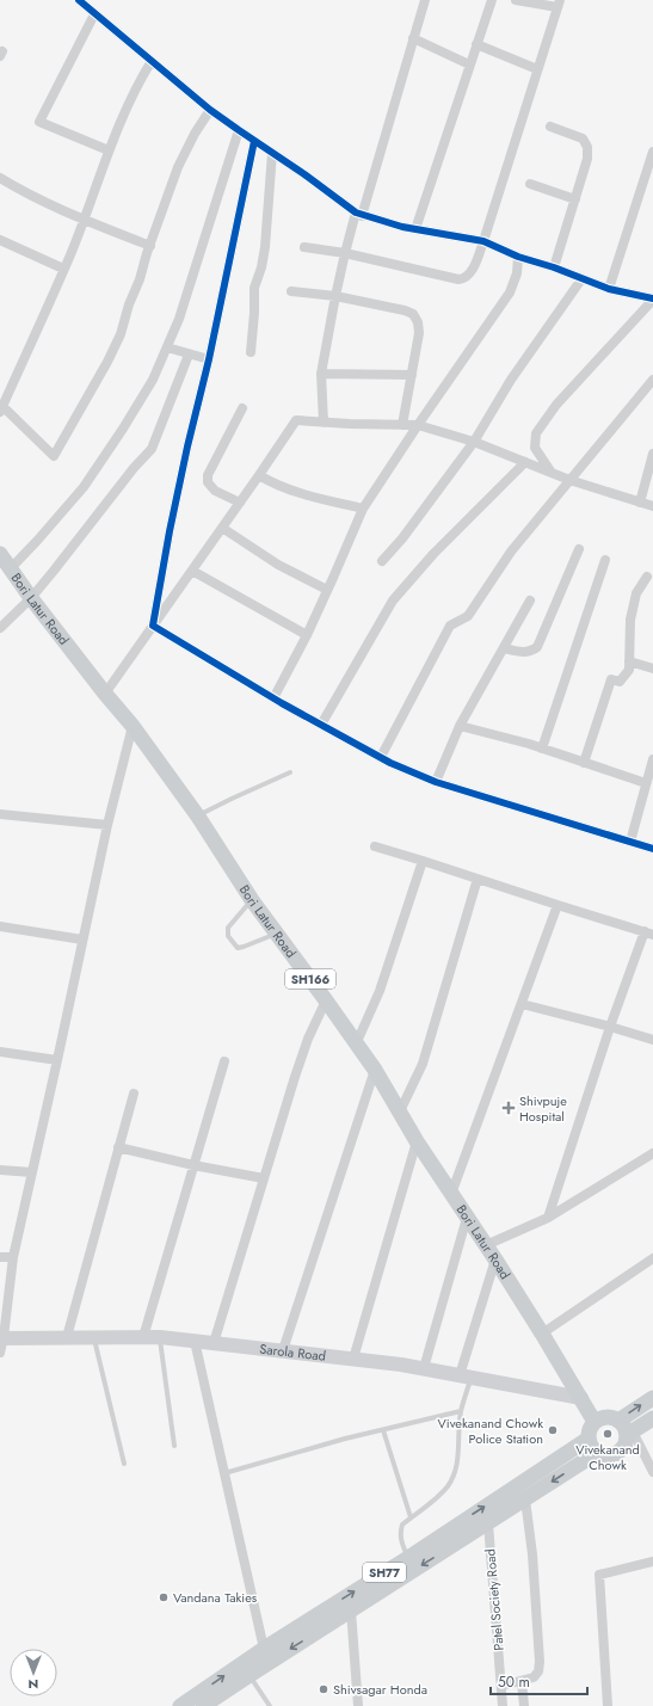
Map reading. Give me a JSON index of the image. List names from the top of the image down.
{
  "streets": {
    "main road": [
      "Bori Latur Road",
      "SH166",
      "Sarola Road",
      "SH77"
    ],
    "street": ["Patel Society Road"]
  },
  "crossings": [
    ["Bori Latur Road", "Sarola Road"],
    ["Bori Latur Road", "SH77"],
    ["SH77", "Patel Society Road"]
  ],
  "places": {
    "health": ["Shivpuje Hospital"],
    "other": [
      "Vivekanand Chowk Police Station",
      "Vivekanand Chowk",
      "Vandana Takies",
      "Shivsagar Honda"
    ]
  },
  "scale_bar": "50 m",
  "north": "bottom"
}
